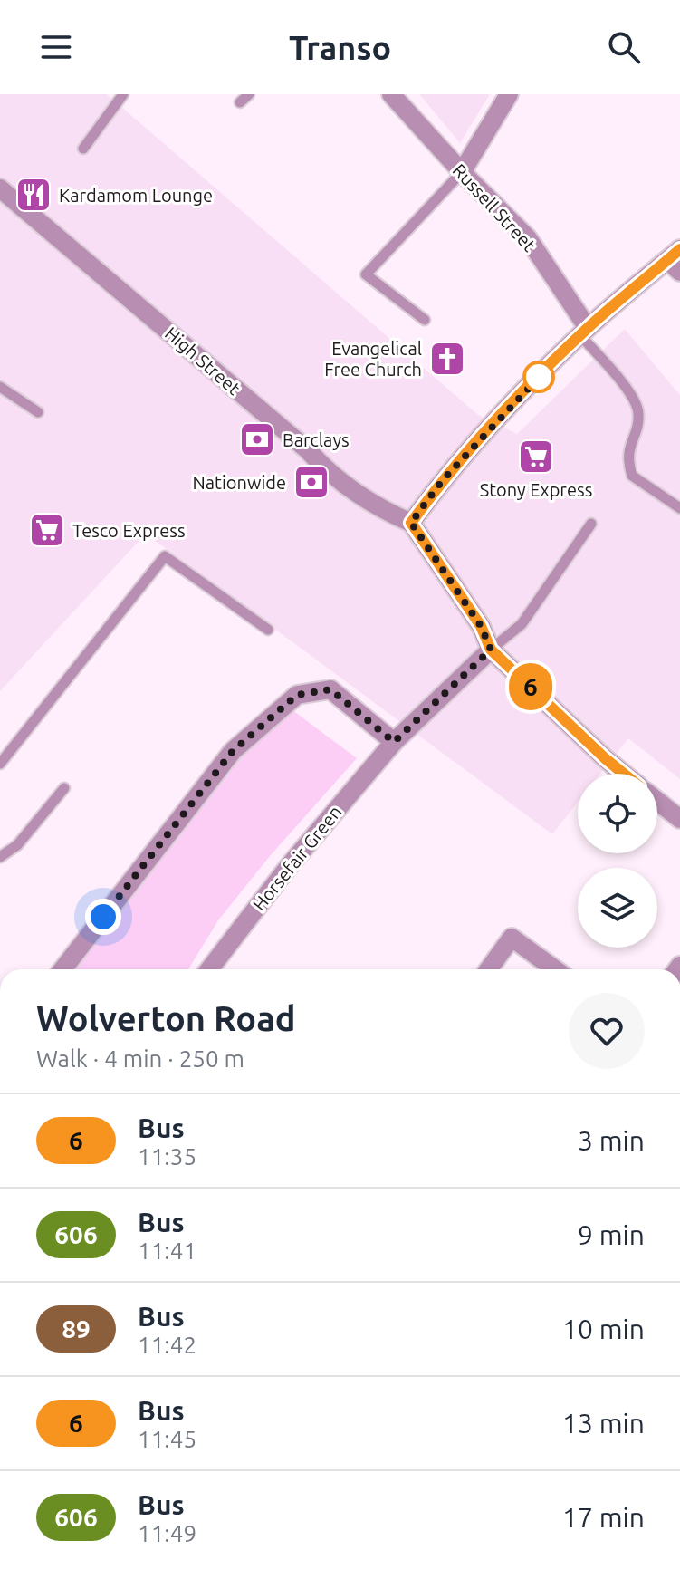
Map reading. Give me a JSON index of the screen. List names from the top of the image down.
{
  "streets": {
    "street": ["Russell Street", "High Street", "Horsefair Green"]
  },
  "places": {
    "restaurant": ["Kardamom Lounge"],
    "church": ["Evangelical Free Church"],
    "bank": ["Barclays", "Nationwide"],
    "supermarket": ["Stony Express", "Tesco Express"]
  },
  "lines": ["bus line 6"],
  "page": {
    "header": "Transo",
    "on_map": "6",
    "heading": ["Wolverton Road", "Walk · 4 min · 250 m"],
    "list": [
      {
        "mark": "6",
        "name": "Bus",
        "note": "11:35",
        "value": "3 min"
      },
      {
        "mark": "606",
        "name": "Bus",
        "note": "11:41",
        "value": "9 min"
      },
      {
        "mark": "89",
        "name": "Bus",
        "note": "11:42",
        "value": "10 min"
      },
      {
        "mark": "6",
        "name": "Bus",
        "note": "11:45",
        "value": "13 min"
      },
      {
        "mark": "606",
        "name": "Bus",
        "note": "11:49",
        "value": "17 min"
      }
    ]
  }
}
